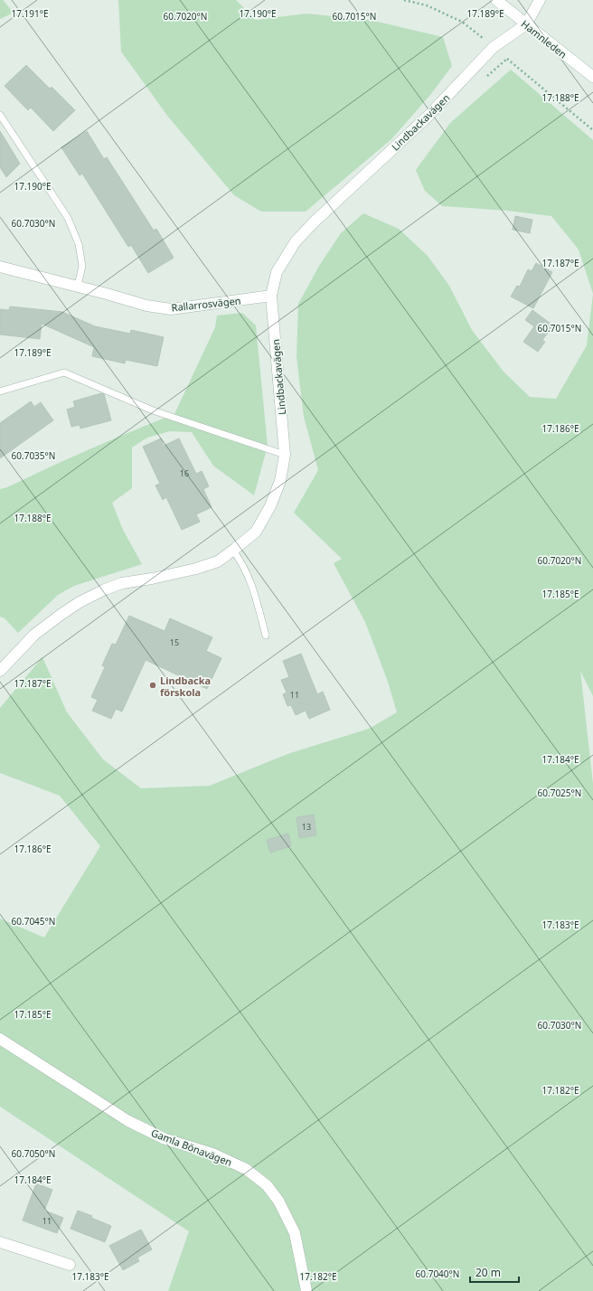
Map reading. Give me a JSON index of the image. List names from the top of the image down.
{
  "streets": {
    "street": [
      "Hamnleden",
      "Lindbackavägen",
      "Rallarrosvägen",
      "Gamla Bönavägen"
    ]
  },
  "crossings": [
    ["Hamnleden", "Lindbackavägen"],
    ["Lindbackavägen", "Rallarrosvägen"]
  ],
  "places": ["Lindbacka förskola"],
  "house_numbers": [
    "16",
    "15",
    "11",
    "13",
    "11"
  ],
  "scale_bar": "20 m",
  "coordinates": [
    "17.191°E",
    "17.190°E",
    "17.189°E",
    "60.7020°N",
    "60.7015°N",
    "17.188°E",
    "60.7030°N",
    "17.187°E",
    "17.186°E",
    "60.7035°N",
    "17.185°E",
    "17.184°E",
    "60.7025°N",
    "60.7045°N",
    "17.183°E",
    "17.182°E",
    "60.7050°N",
    "60.7040°N"
  ]
}
